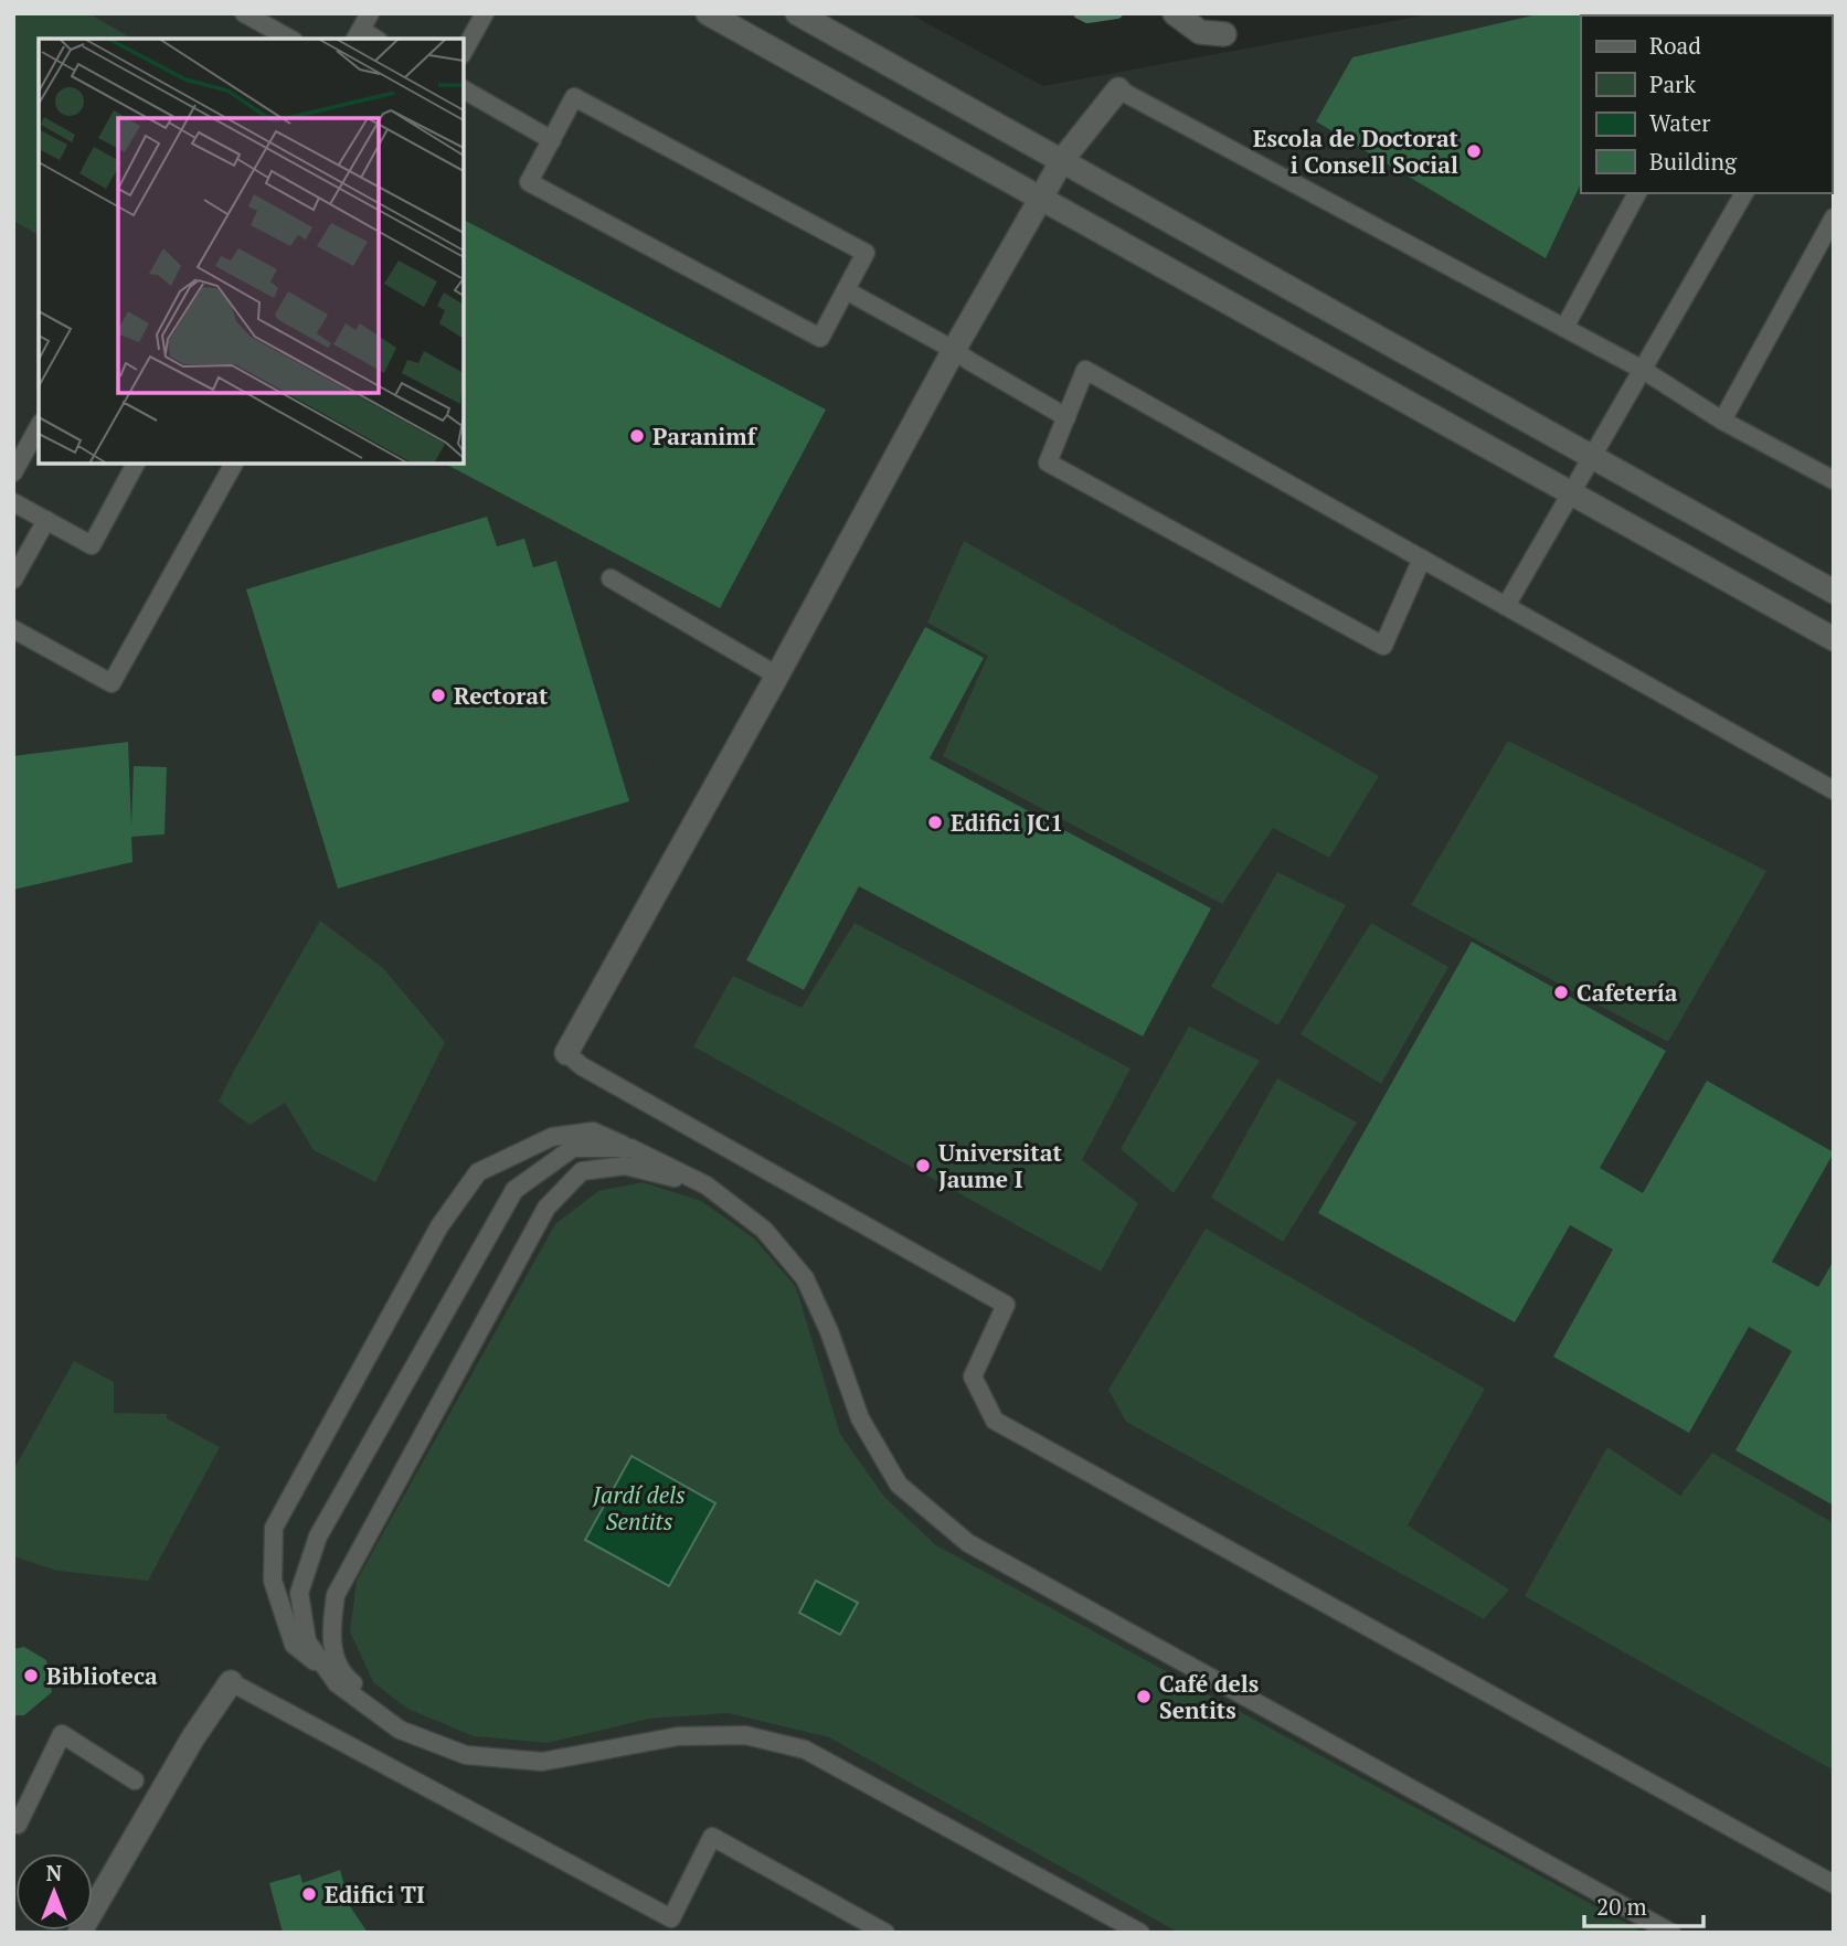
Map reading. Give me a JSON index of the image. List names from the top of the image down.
{
  "parks": ["Jardí dels Sentits"],
  "places": [
    "Escola de Doctorat i Consell Social",
    "Paranimf",
    "Rectorat",
    "Edifici JC1",
    "Cafetería",
    "Universitat Jaume I",
    "Biblioteca",
    "Café dels Sentits",
    "Edifici TI"
  ],
  "legend": [
    "Road",
    "Park",
    "Water",
    "Building"
  ],
  "scale_bar": "20 m",
  "north": "top"
}
